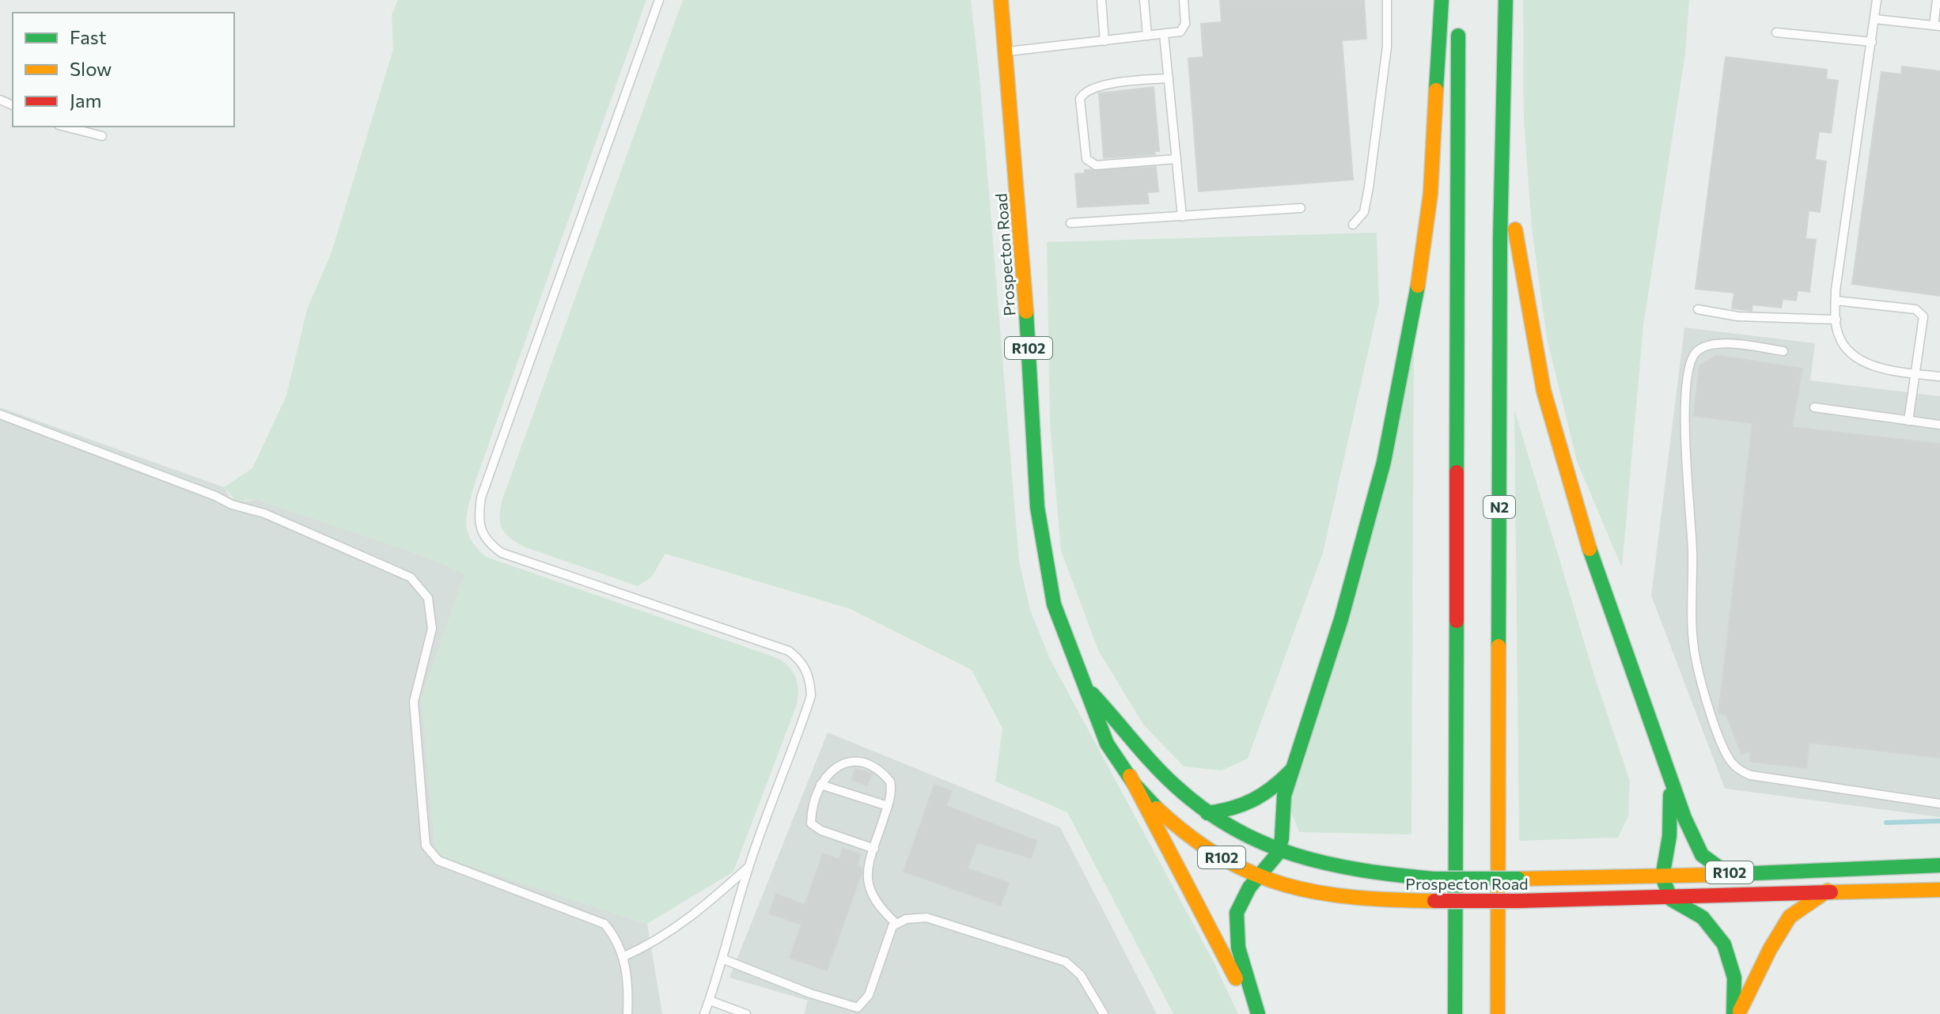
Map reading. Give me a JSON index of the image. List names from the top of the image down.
{
  "streets": {
    "main road": ["Prospecton Road", "R102", "N2"]
  },
  "legend": ["Fast", "Slow", "Jam"]
}
